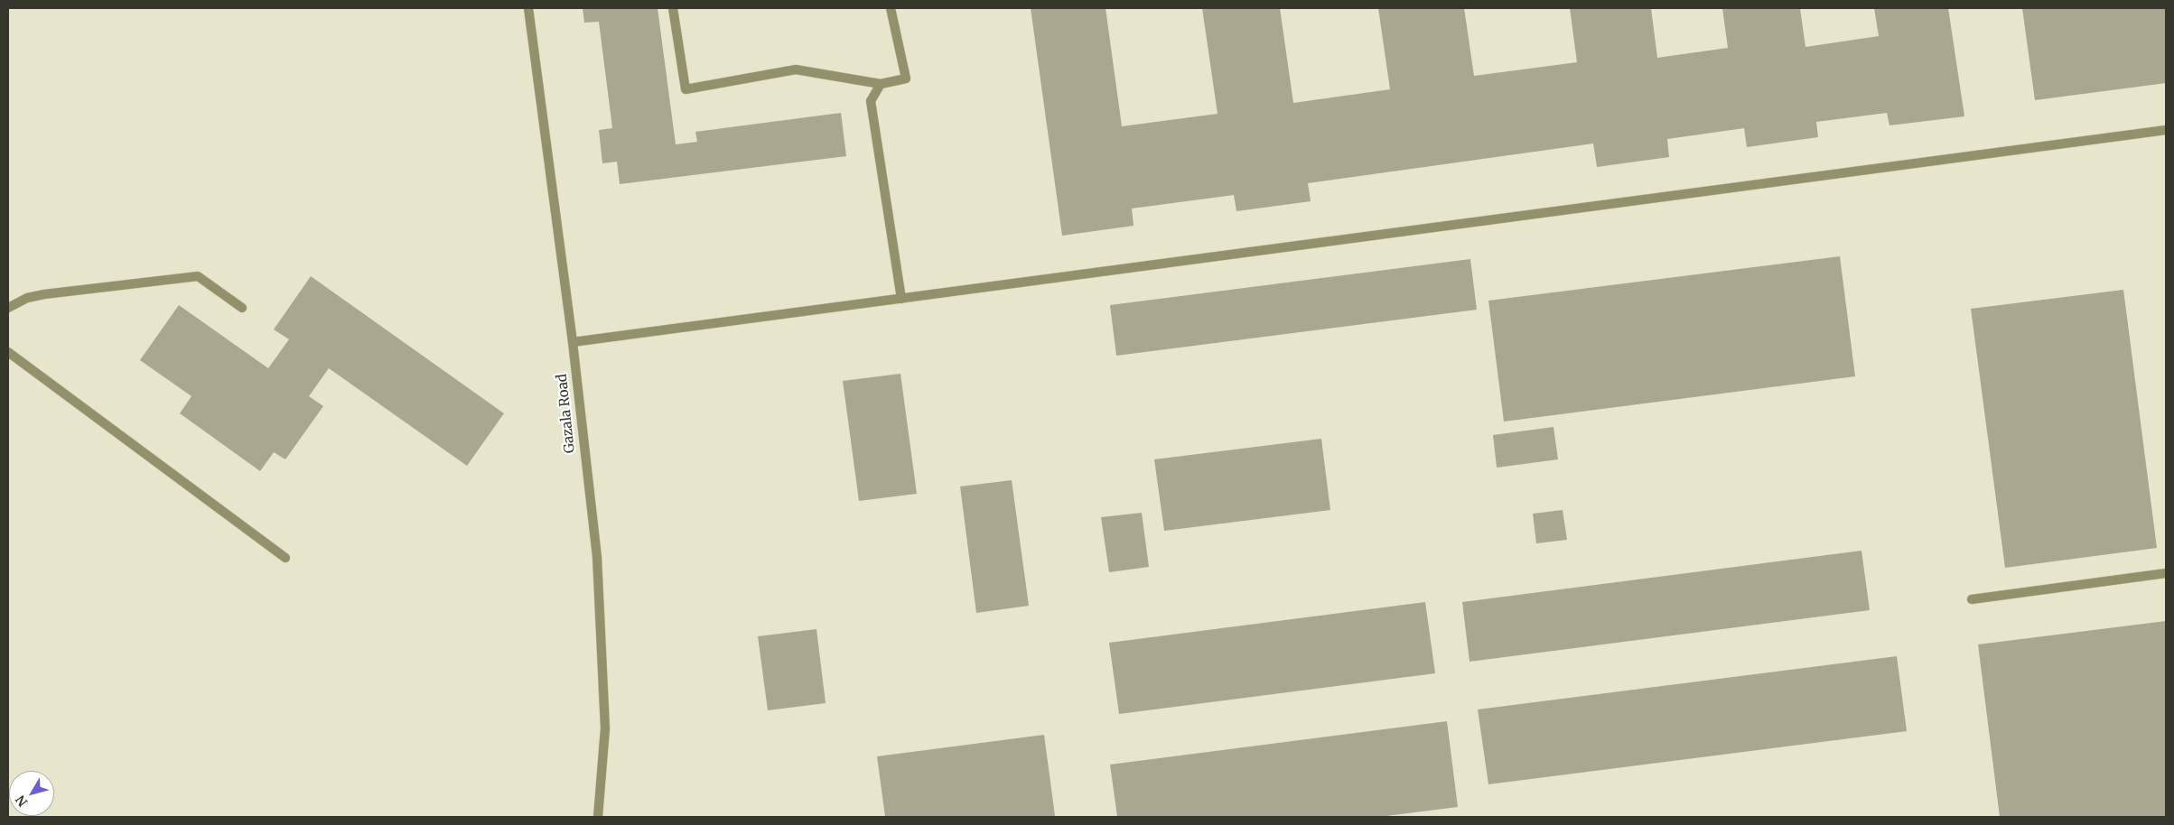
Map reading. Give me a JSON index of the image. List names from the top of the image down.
{
  "streets": {
    "street": ["Gazala Road"]
  },
  "north": "bottom left"
}
